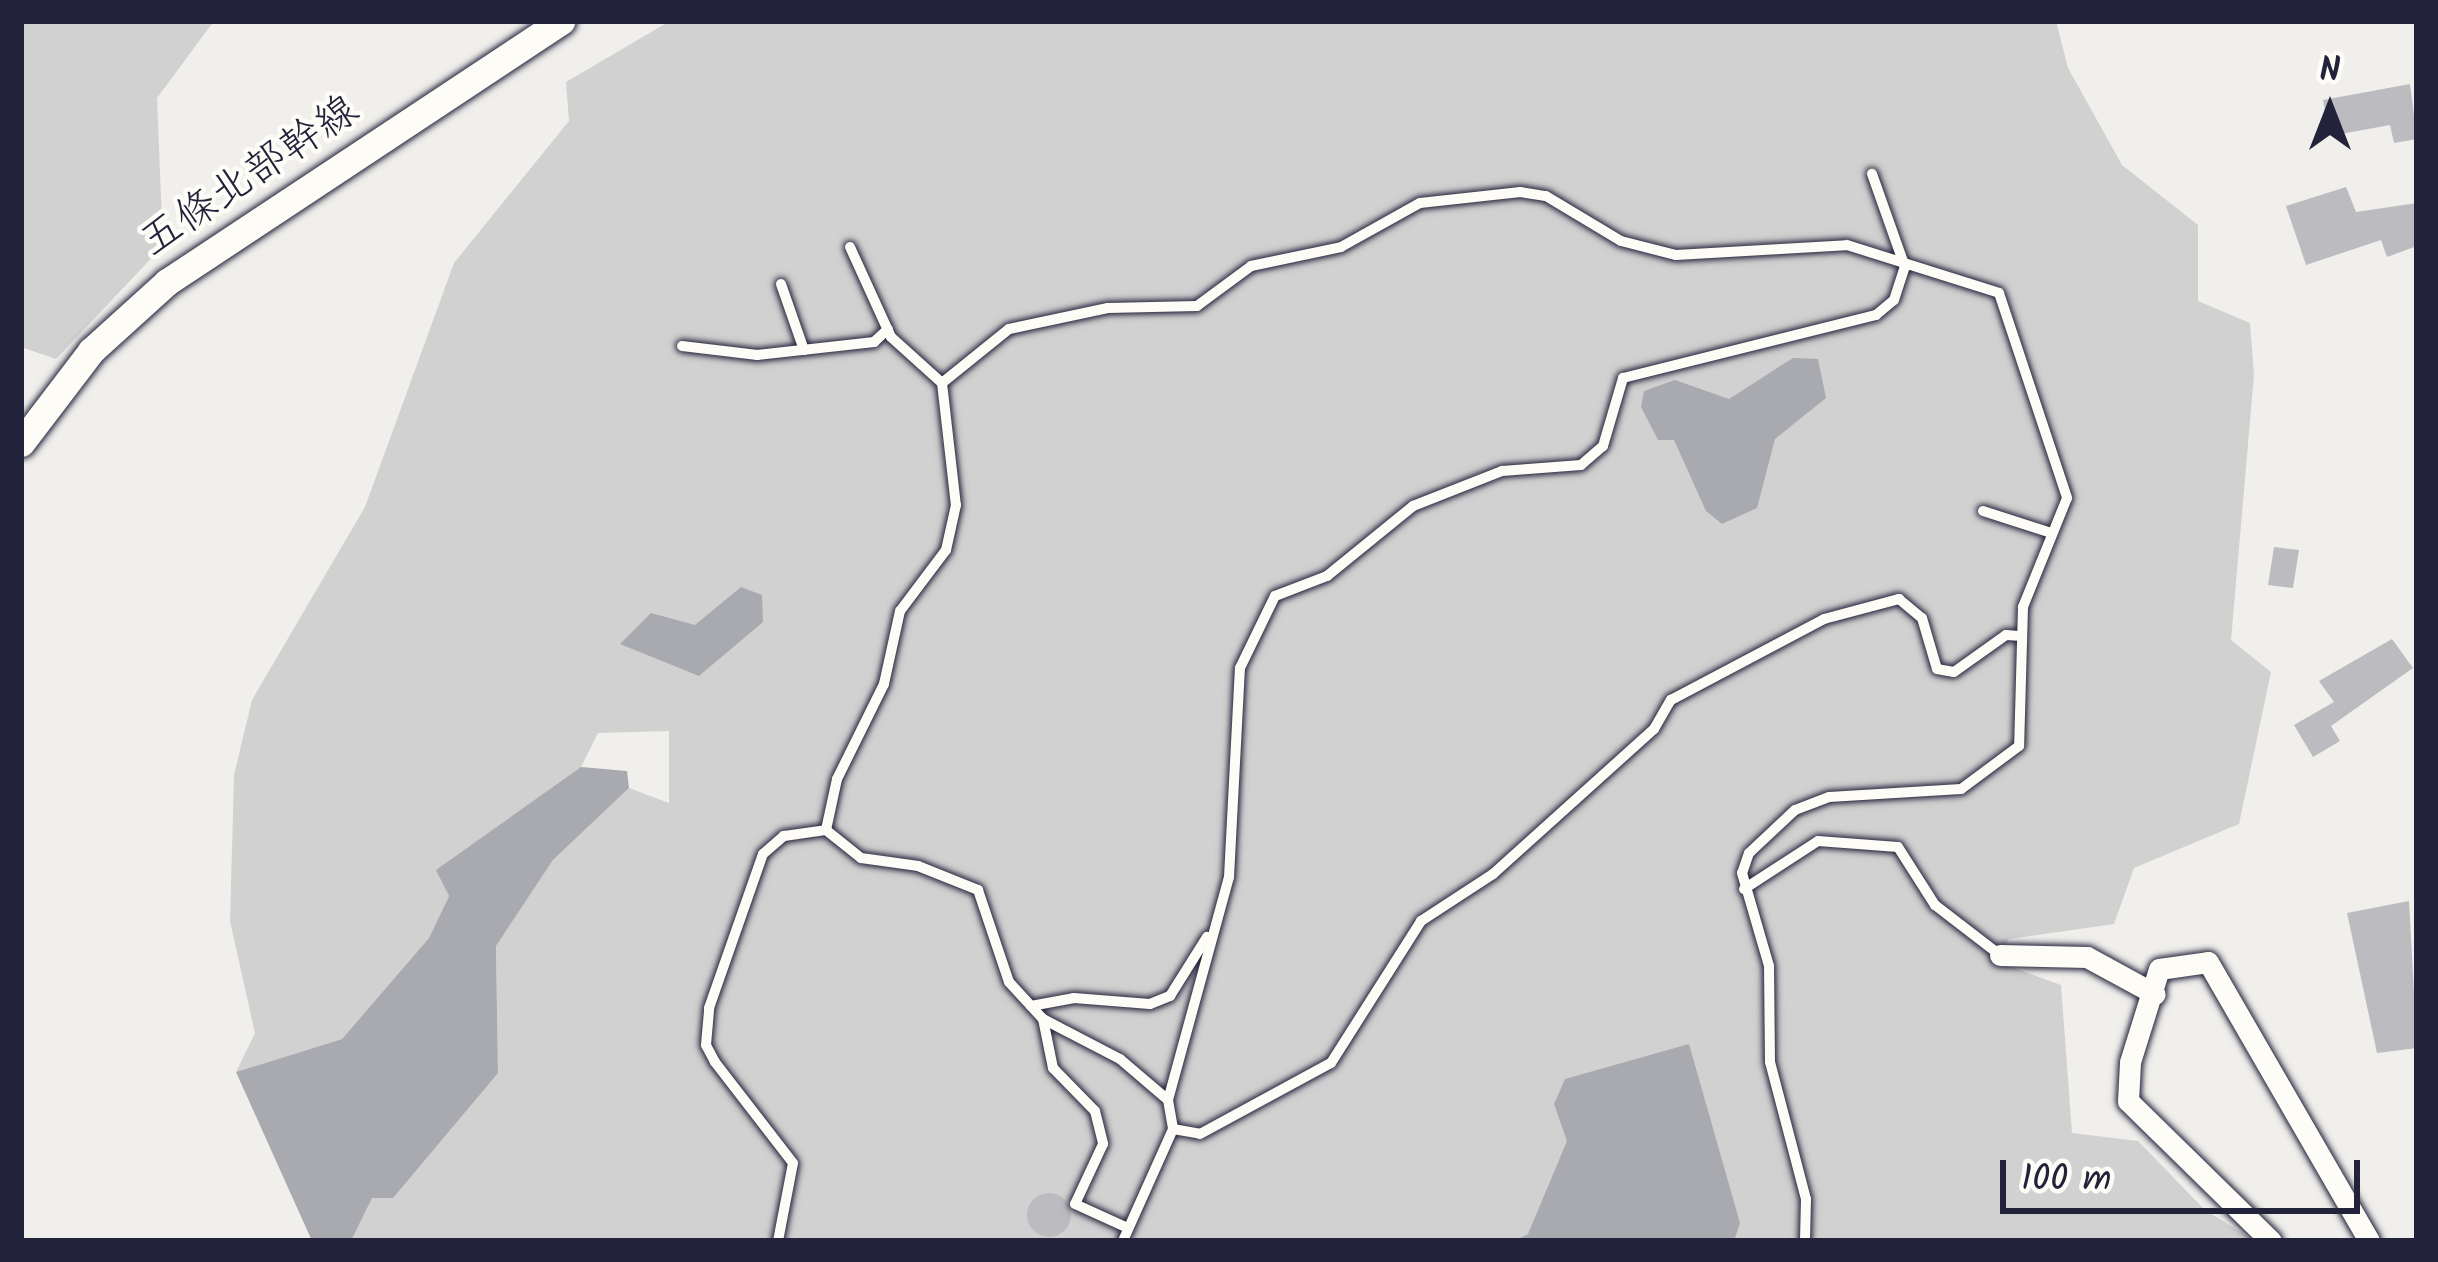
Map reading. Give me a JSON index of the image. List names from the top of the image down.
{
  "streets": {
    "street": ["五條北部幹線"]
  },
  "scale_bar": "100 m",
  "north": "top"
}
